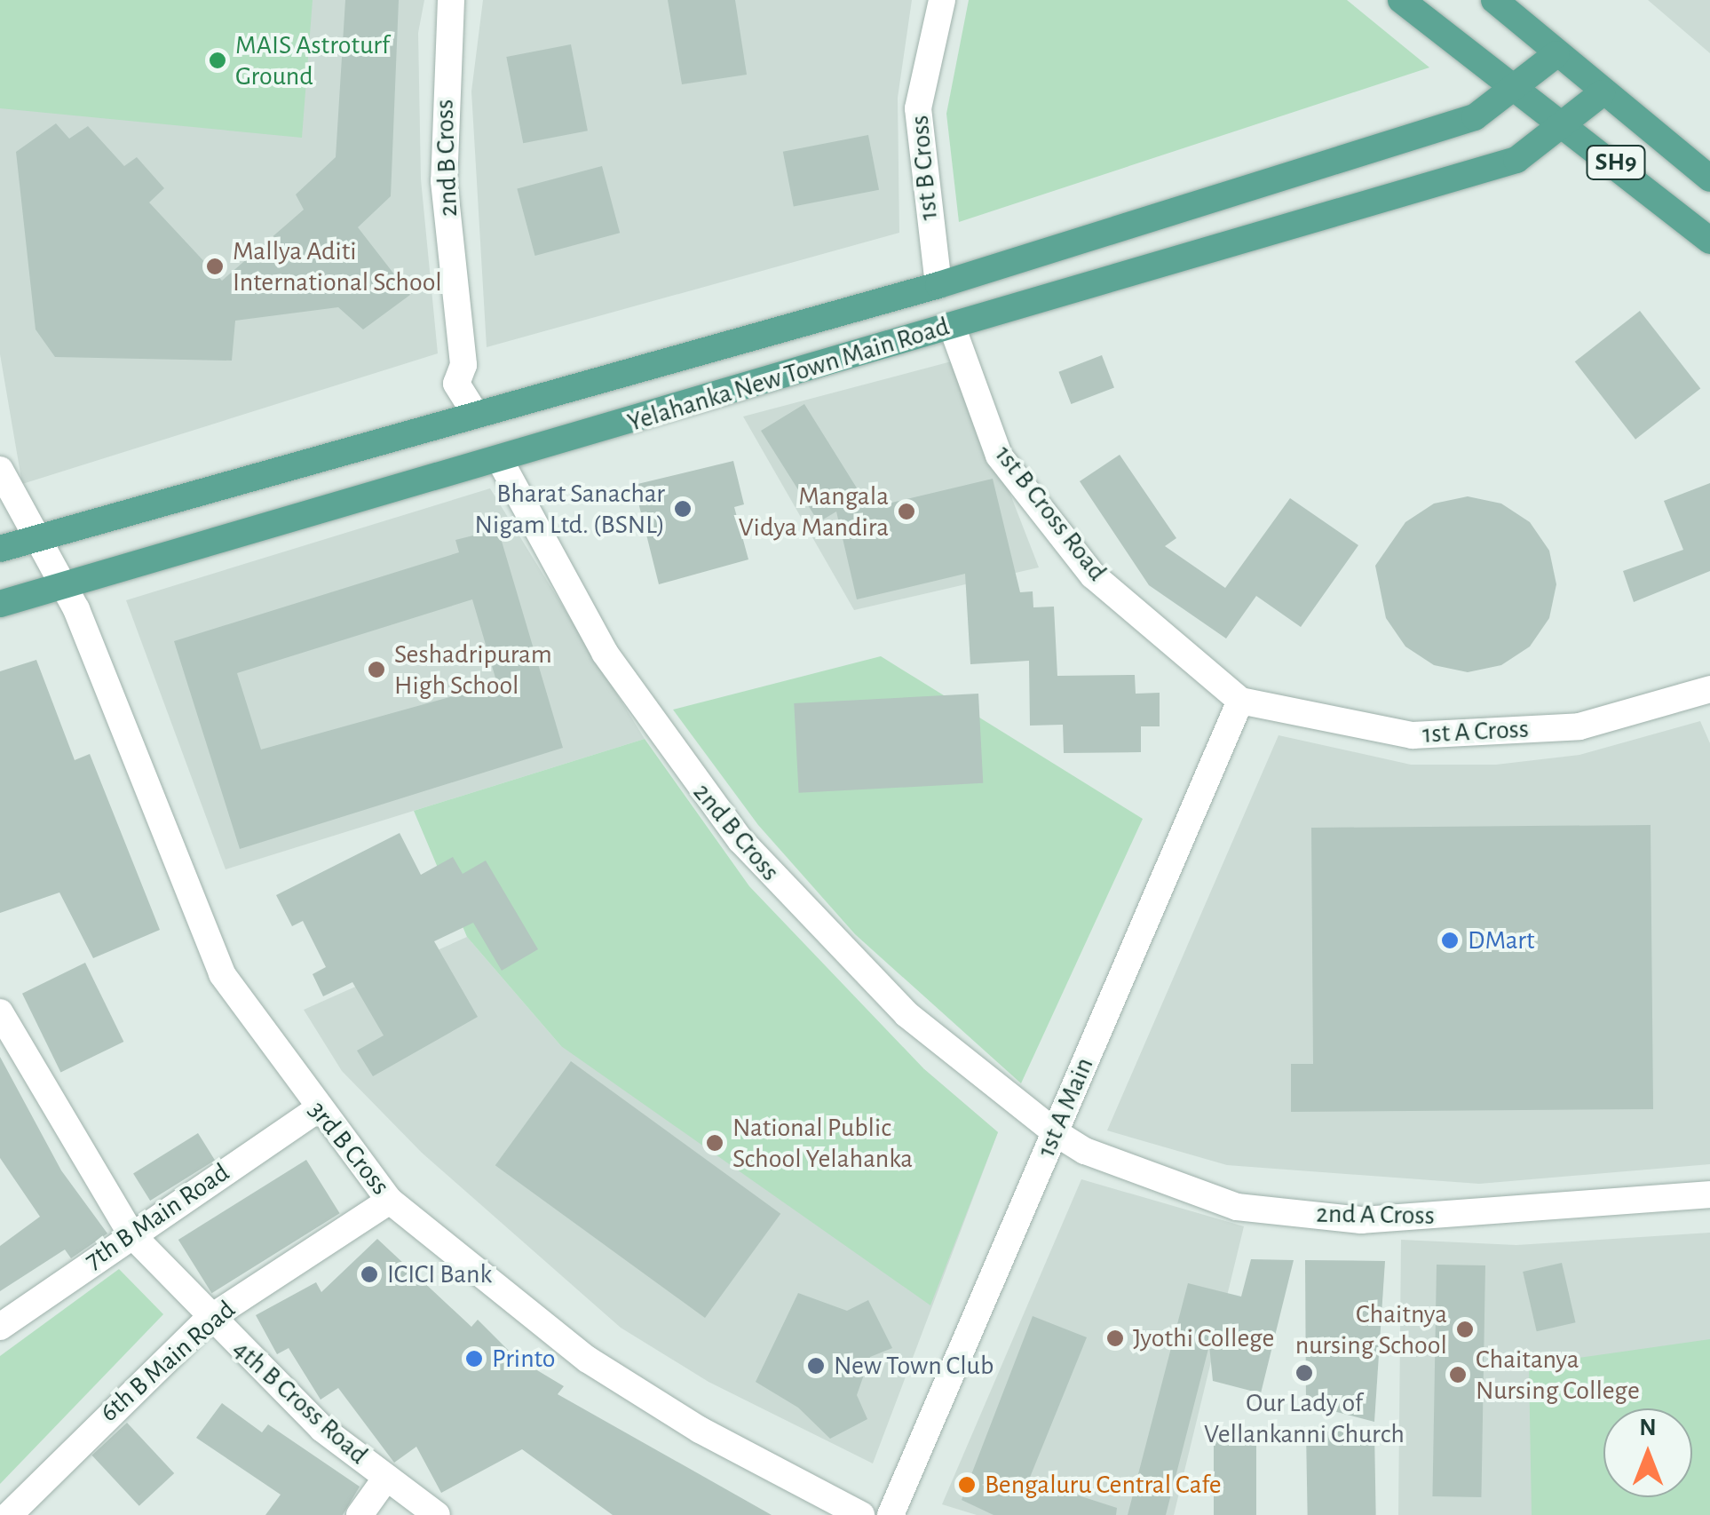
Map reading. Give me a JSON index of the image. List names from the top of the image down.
{
  "streets": {
    "main road": ["SH9", "Yelahanka New Town Main Road"],
    "street": [
      "2nd B Cross",
      "1st B Cross",
      "1st B Cross Road",
      "1st A Cross",
      "1st A Main",
      "3rd B Cross",
      "2nd A Cross",
      "7th B Main Road",
      "6th B Main Road",
      "4th B Cross Road"
    ]
  },
  "crossings": [
    ["2nd B Cross", "Yelahanka New Town Main Road"],
    ["2nd B Cross", "1st A Main"],
    ["2nd B Cross", "2nd A Cross"],
    ["SH9", "Yelahanka New Town Main Road"],
    ["1st B Cross", "Yelahanka New Town Main Road"],
    ["Yelahanka New Town Main Road", "1st B Cross Road"],
    ["Yelahanka New Town Main Road", "3rd B Cross"],
    ["1st B Cross Road", "1st A Cross"],
    ["1st B Cross Road", "1st A Main"],
    ["1st A Cross", "1st A Main"],
    ["1st A Main", "2nd A Cross"],
    ["3rd B Cross", "7th B Main Road"],
    ["3rd B Cross", "6th B Main Road"],
    ["7th B Main Road", "4th B Cross Road"],
    ["6th B Main Road", "4th B Cross Road"]
  ],
  "places": [
    "MAIS Astroturf Ground",
    "Mallya Aditi International School",
    "Bharat Sanachar Nigam Ltd. (BSNL)",
    "Mangala Vidya Mandira",
    "Seshadripuram High School",
    "DMart",
    "National Public School Yelahanka",
    "ICICI Bank",
    "Chaitnya nursing School",
    "Jyothi College",
    "Printo",
    "New Town Club",
    "Our Lady of Vellankanni Church",
    "Chaitanya Nursing College",
    "Bengaluru Central Cafe"
  ],
  "north": "top"
}
